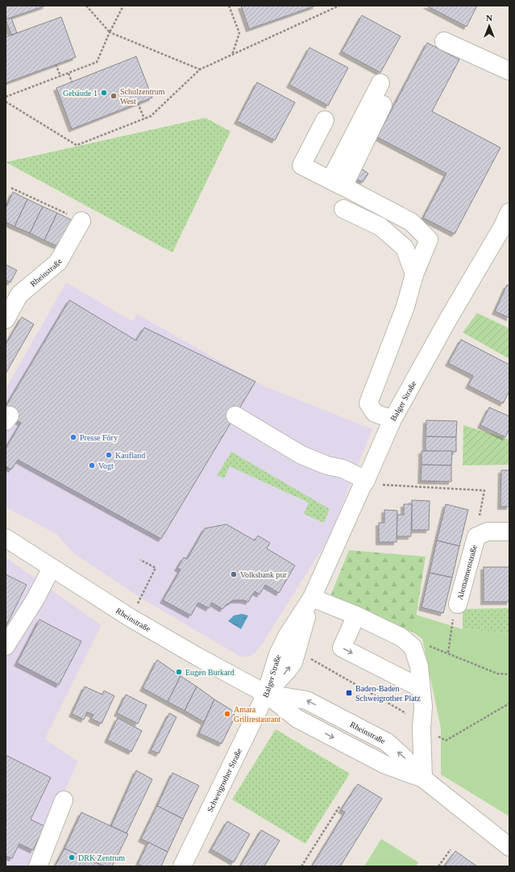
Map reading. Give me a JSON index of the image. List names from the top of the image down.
{
  "streets": {
    "street": [
      "Rheinstraße",
      "Balger Straße",
      "Alemannenstraße",
      "Schweigrother Straße"
    ]
  },
  "crossings": [
    ["Rheinstraße", "Balger Straße"],
    ["Rheinstraße", "Schweigrother Straße"],
    ["Balger Straße", "Schweigrother Straße"]
  ],
  "places": {
    "other": [
      "Gebäude 1",
      "Schulzentrum West",
      "Presse Föry",
      "Kaufland",
      "Vogt",
      "Volksbank pur",
      "Eugen Burkard",
      "Amara Grillrestaurant",
      "DRK Zentrum"
    ],
    "transit": ["Baden-Baden Schweigrother Platz"]
  },
  "north": "top"
}
